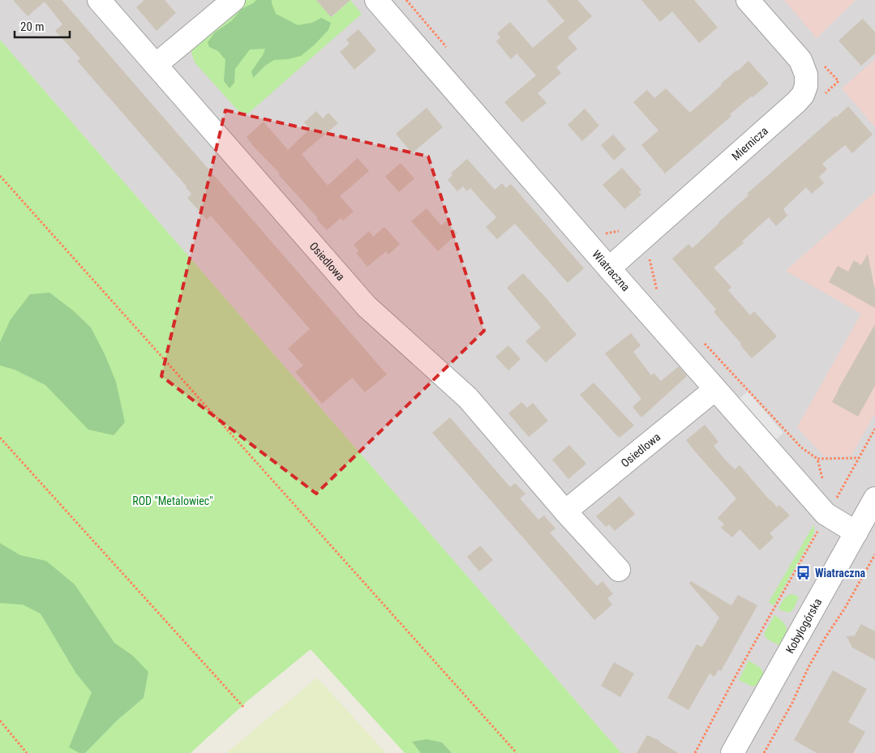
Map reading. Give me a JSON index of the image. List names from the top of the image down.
{
  "streets": {
    "street": [
      "Miernicza",
      "Osiedlowa",
      "Wiatraczna",
      "Kobylogórska"
    ]
  },
  "crossings": [
    ["Miernicza", "Wiatraczna"],
    ["Osiedlowa", "Wiatraczna"],
    ["Wiatraczna", "Kobylogórska"]
  ],
  "parks": ["ROD \"Metalowiec\""],
  "places": {
    "bus stop": ["Wiatraczna"]
  },
  "scale_bar": "20 m"
}
